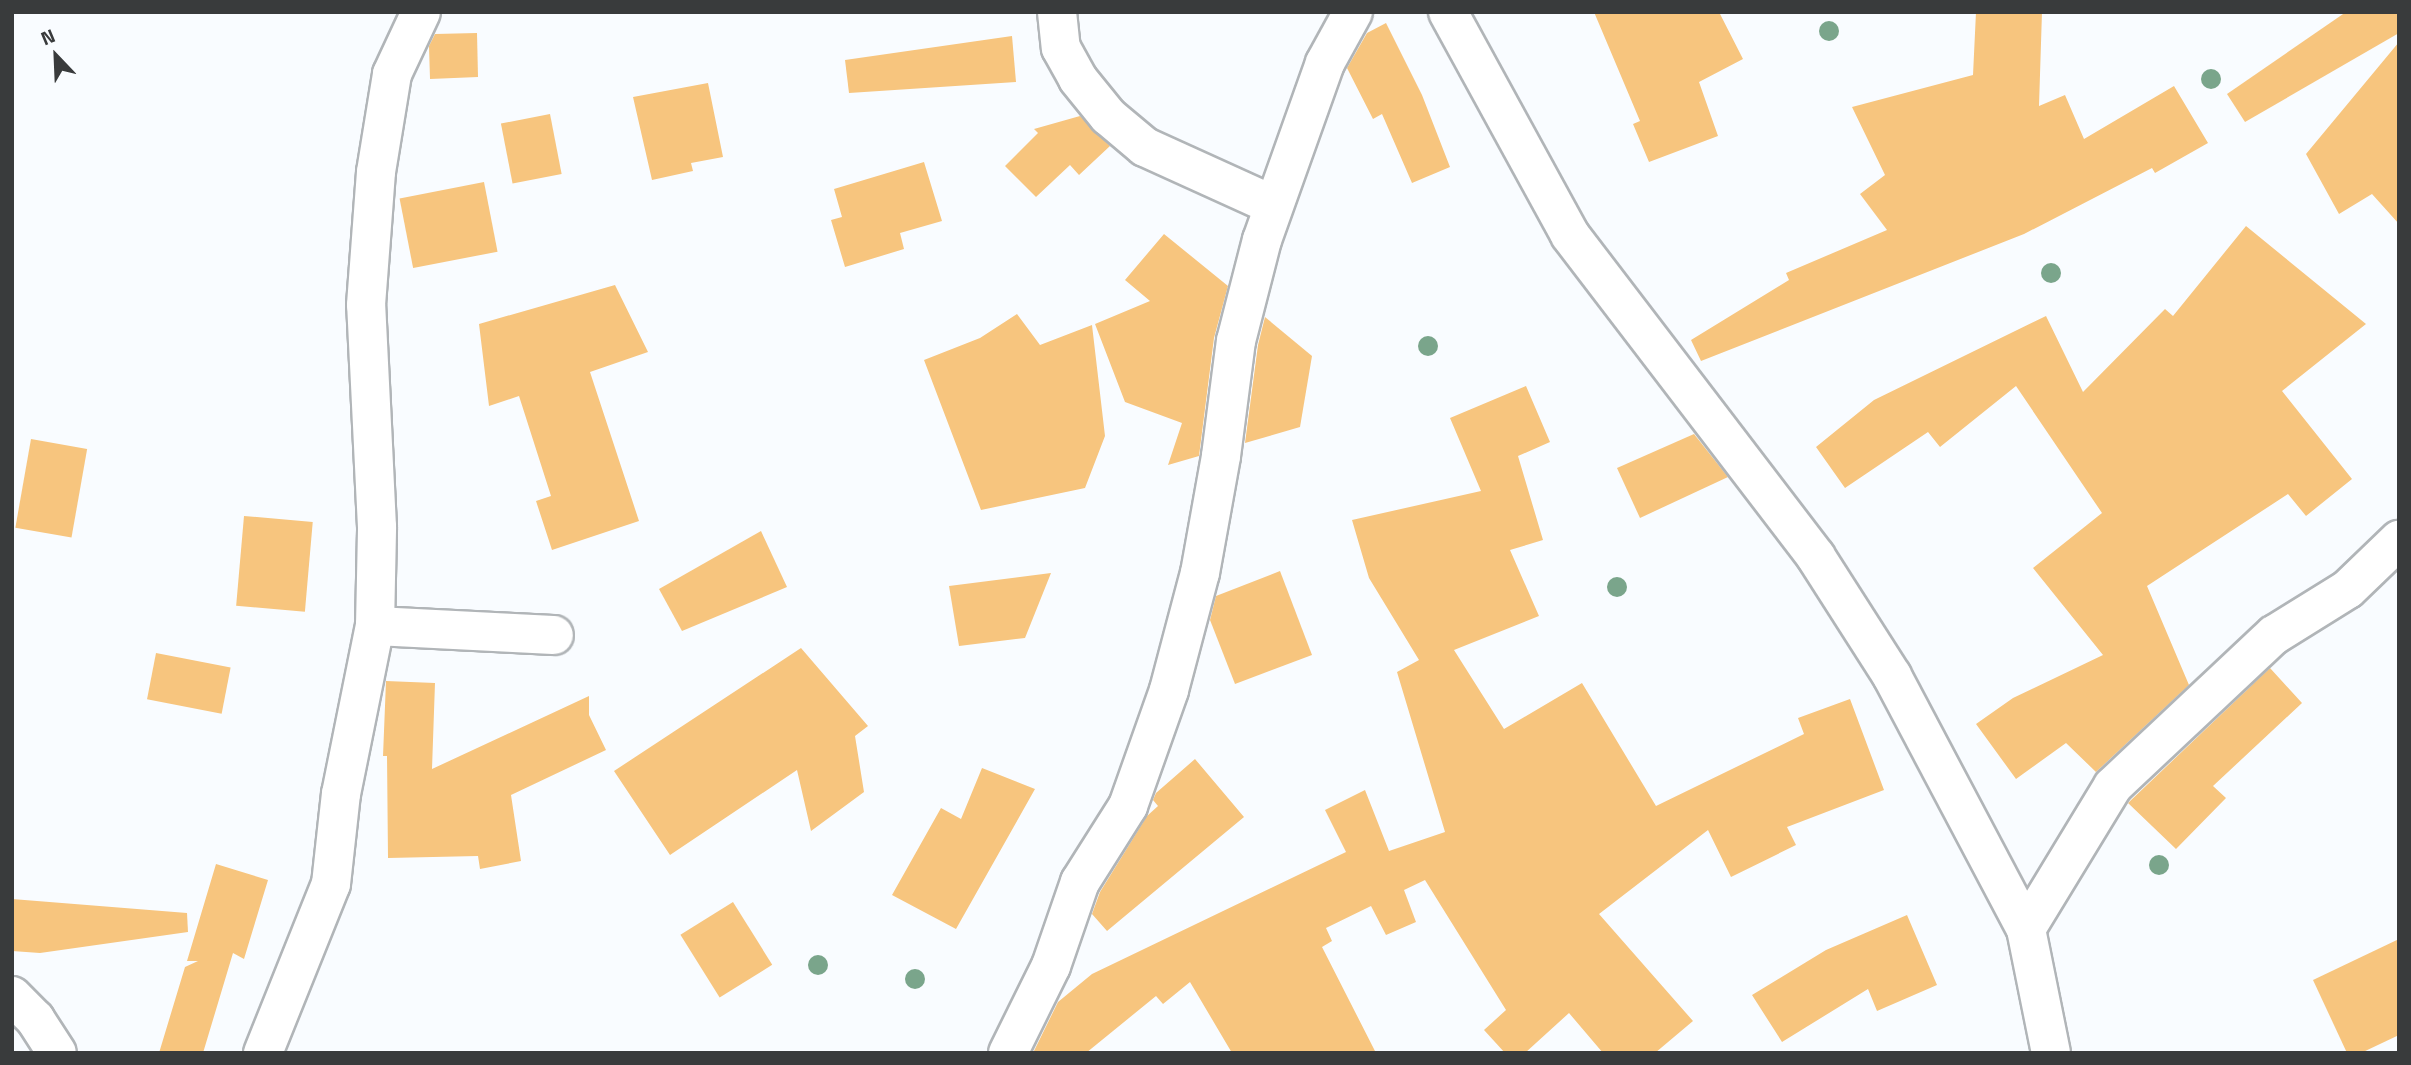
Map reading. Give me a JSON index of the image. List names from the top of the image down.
{
  "north": "top left"
}
